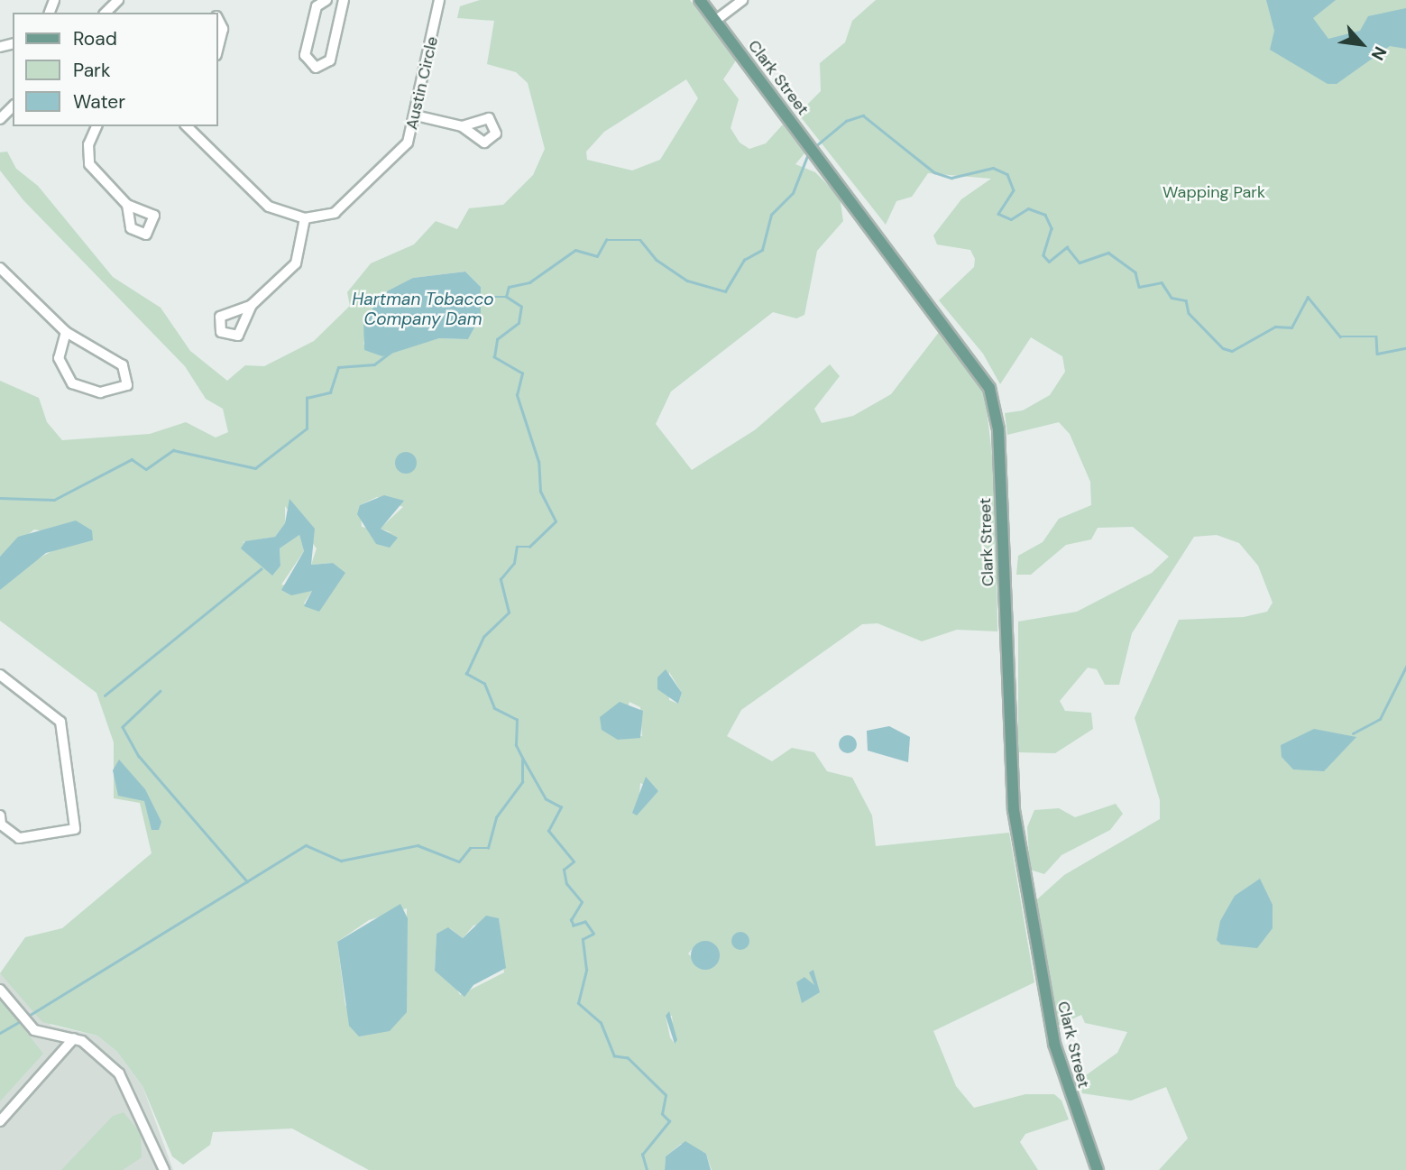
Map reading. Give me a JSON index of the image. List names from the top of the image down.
{
  "streets": {
    "main road": ["Clark Street"],
    "street": ["Austin Circle"]
  },
  "water": ["Hartman Tobacco Company Dam"],
  "parks": ["Wapping Park"],
  "legend": ["Road", "Park", "Water"],
  "north": "bottom right"
}
